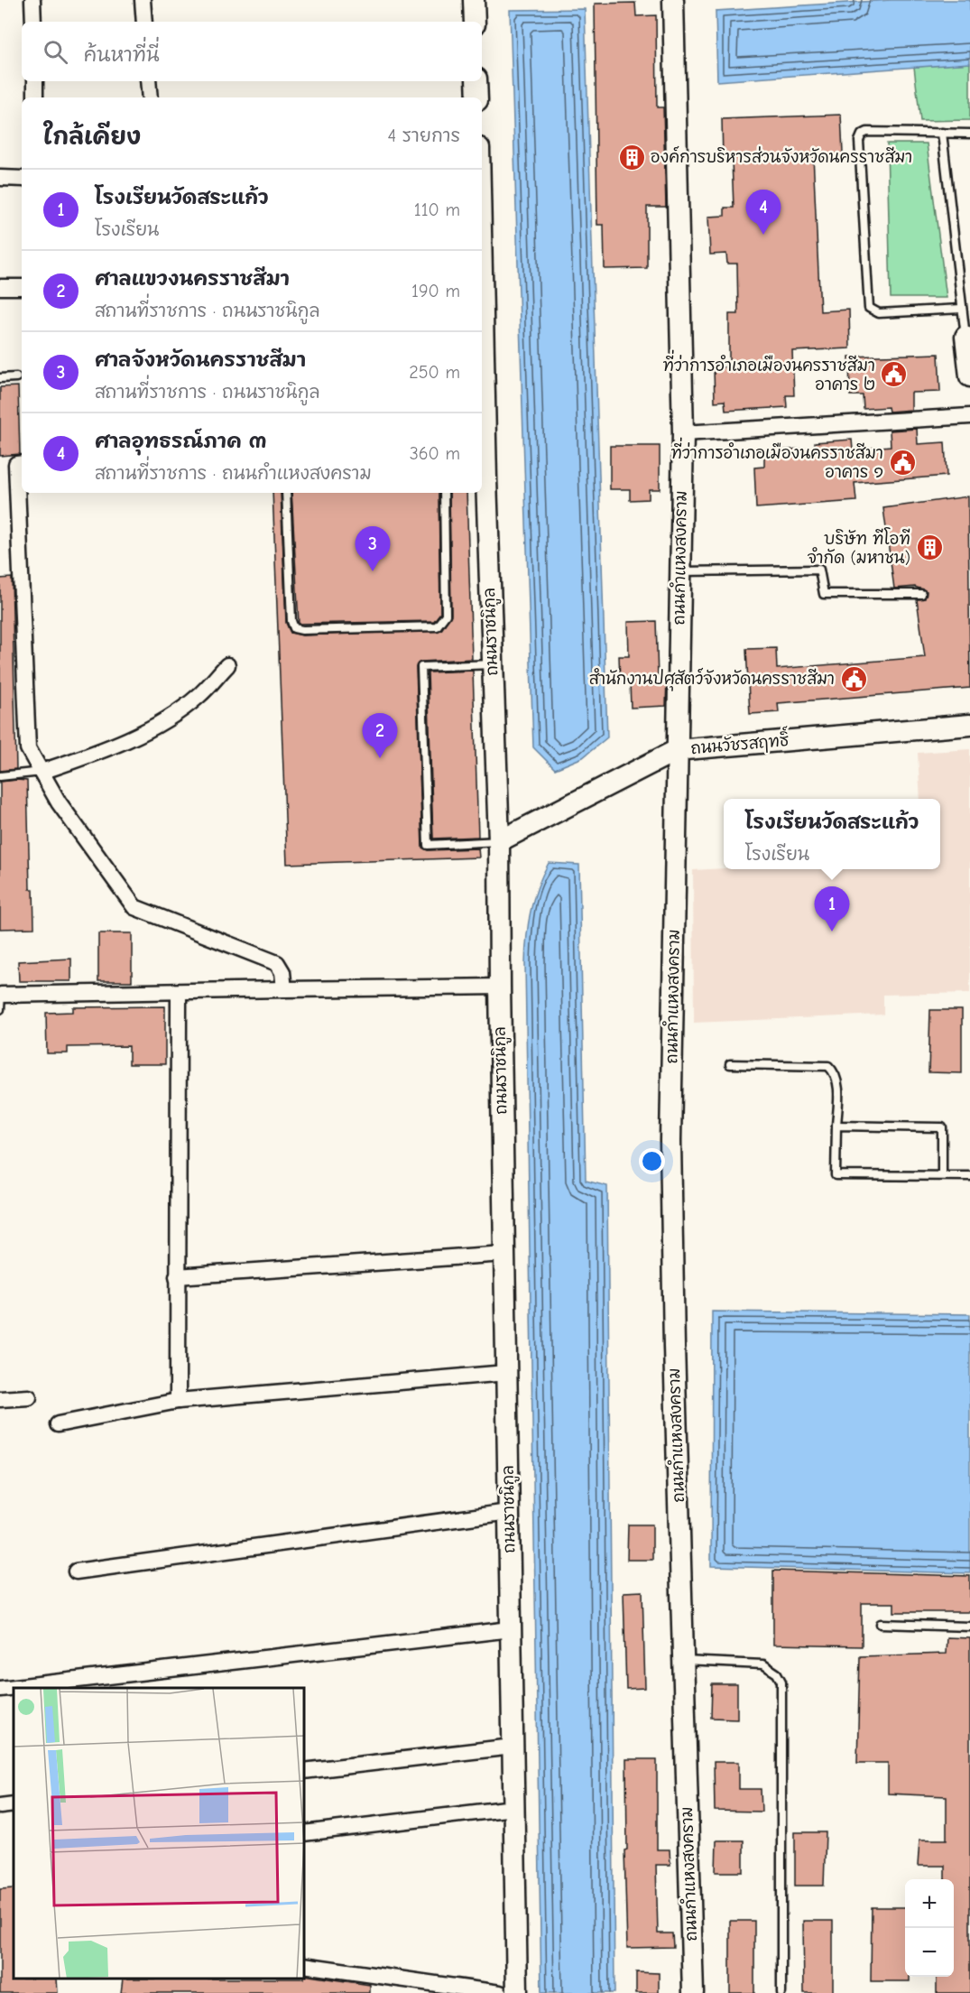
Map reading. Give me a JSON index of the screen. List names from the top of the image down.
{
  "streets": {
    "street": ["ถนนกำแหงสงคราม", "ถนนราชนิกูล", "ถนนวัชรสฤทธิ์"]
  },
  "crossings": [
    ["ถนนกำแหงสงคราม", "ถนนวัชรสฤทธิ์"],
    ["ถนนราชนิกูล", "ถนนวัชรสฤทธิ์"]
  ],
  "places": {
    "building": ["องค์การบริหารส่วนจังหวัดนครราชสีมา", "บริษัท ทีโอที จำกัด (มหาชน)"],
    "public building": ["ที่ว่าการอำเภอเมืองนครราชสีมา อาคาร ๒", "ที่ว่าการอำเภอเมืองนครราชสีมา อาคาร ๑", "สำนักงานปศุสัตว์จังหวัดนครราชสีมา"]
  },
  "page": {
    "search": "ค้นหาที่นี่",
    "heading": ["ใกล้เคียง", "4 รายการ"],
    "list": [
      {
        "mark": "1",
        "name": "โรงเรียนวัดสระแก้ว",
        "note": "โรงเรียน",
        "value": "110 m"
      },
      {
        "mark": "2",
        "name": "ศาลแขวงนครราชสีมา",
        "note": "สถานที่ราชการ · ถนนราชนิกูล",
        "value": "190 m"
      },
      {
        "mark": "3",
        "name": "ศาลจังหวัดนครราชสีมา",
        "note": "สถานที่ราชการ · ถนนราชนิกูล",
        "value": "250 m"
      },
      {
        "mark": "4",
        "name": "ศาลอุทธรณ์ภาค ๓",
        "note": "สถานที่ราชการ · ถนนกำแหงสงคราม",
        "value": "360 m"
      }
    ],
    "pins": [
      "4",
      "3",
      "2",
      "1"
    ],
    "popup": ["โรงเรียนวัดสระแก้ว", "โรงเรียน"],
    "map_buttons": ["+", "−"]
  }
}
